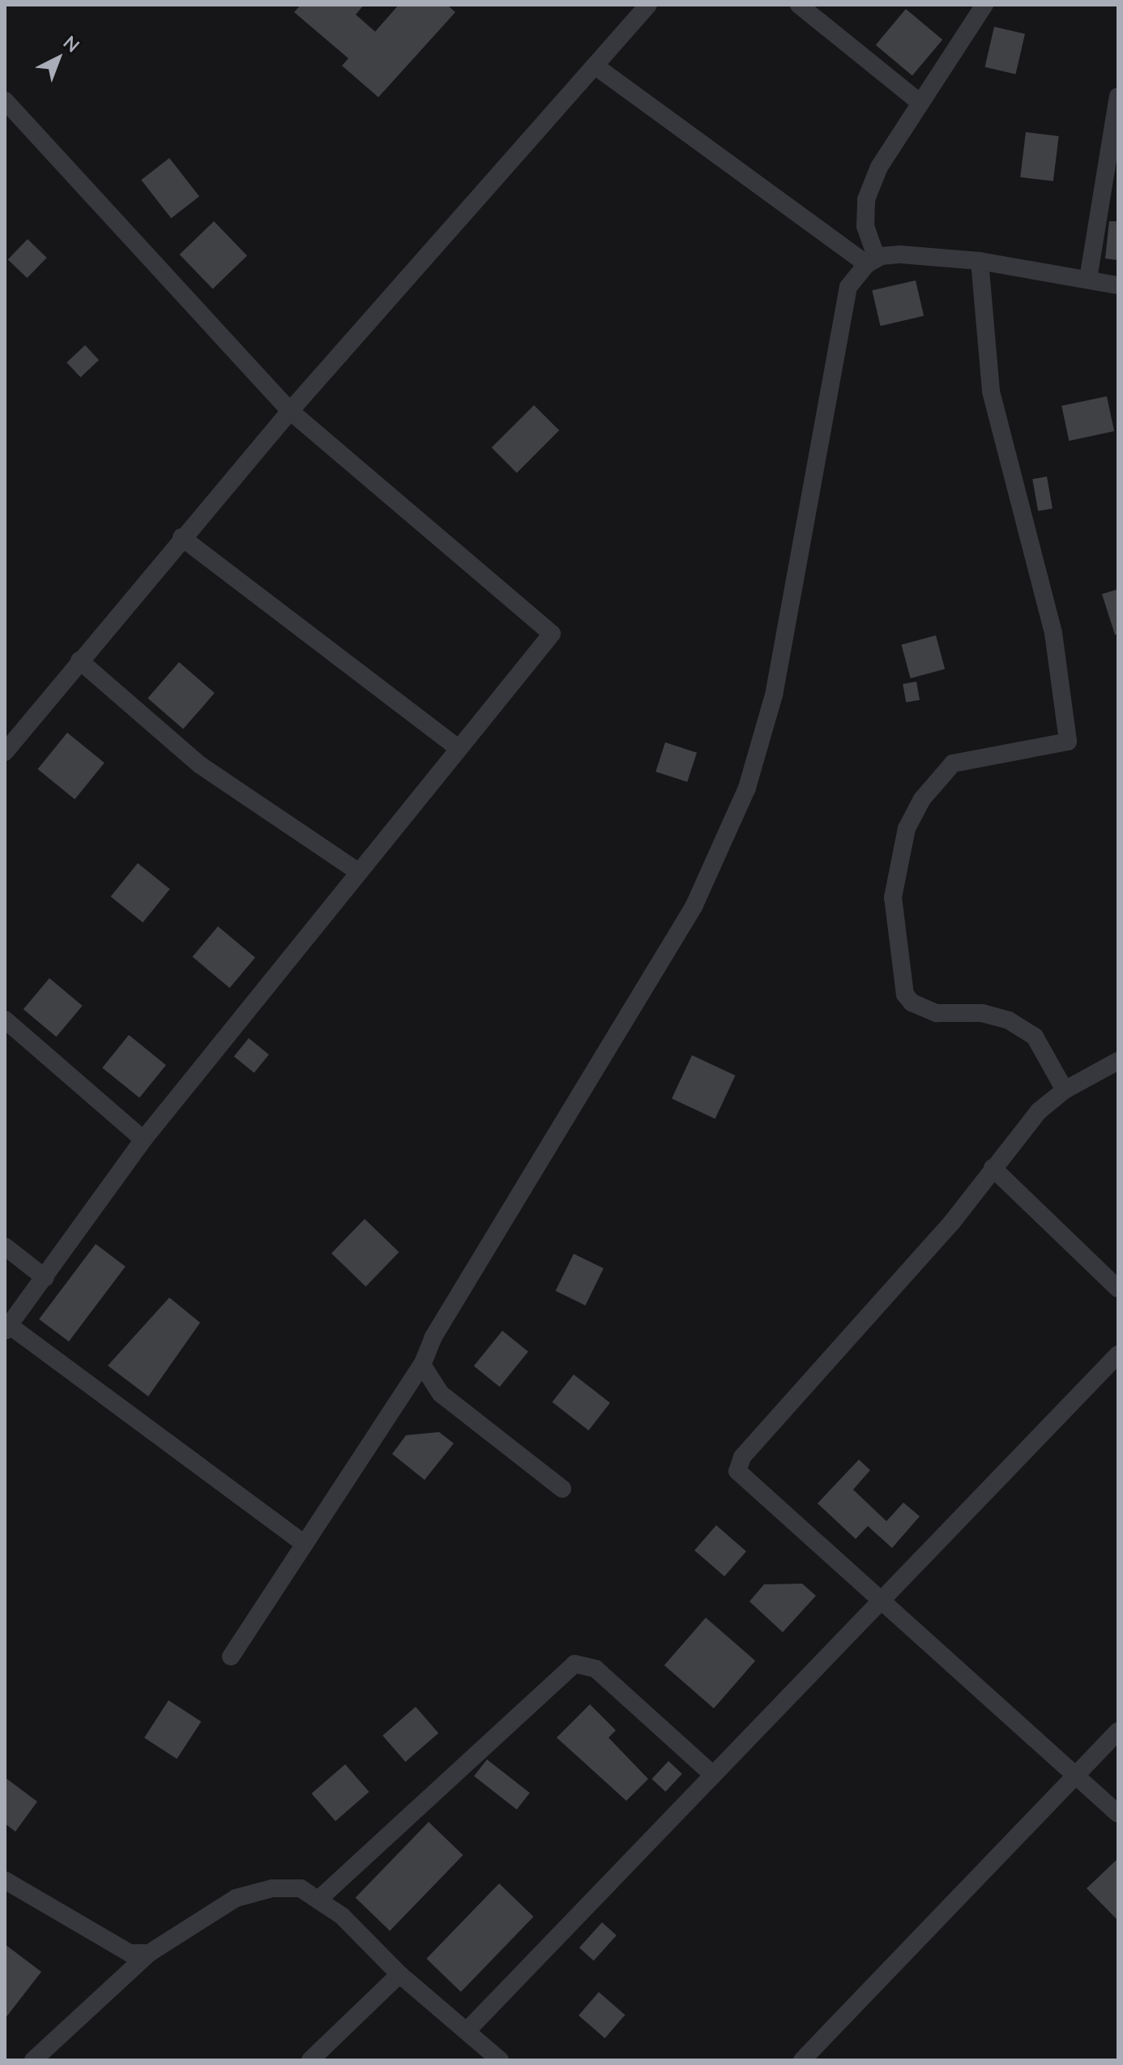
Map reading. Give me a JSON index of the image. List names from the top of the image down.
{
  "north": "top right"
}
